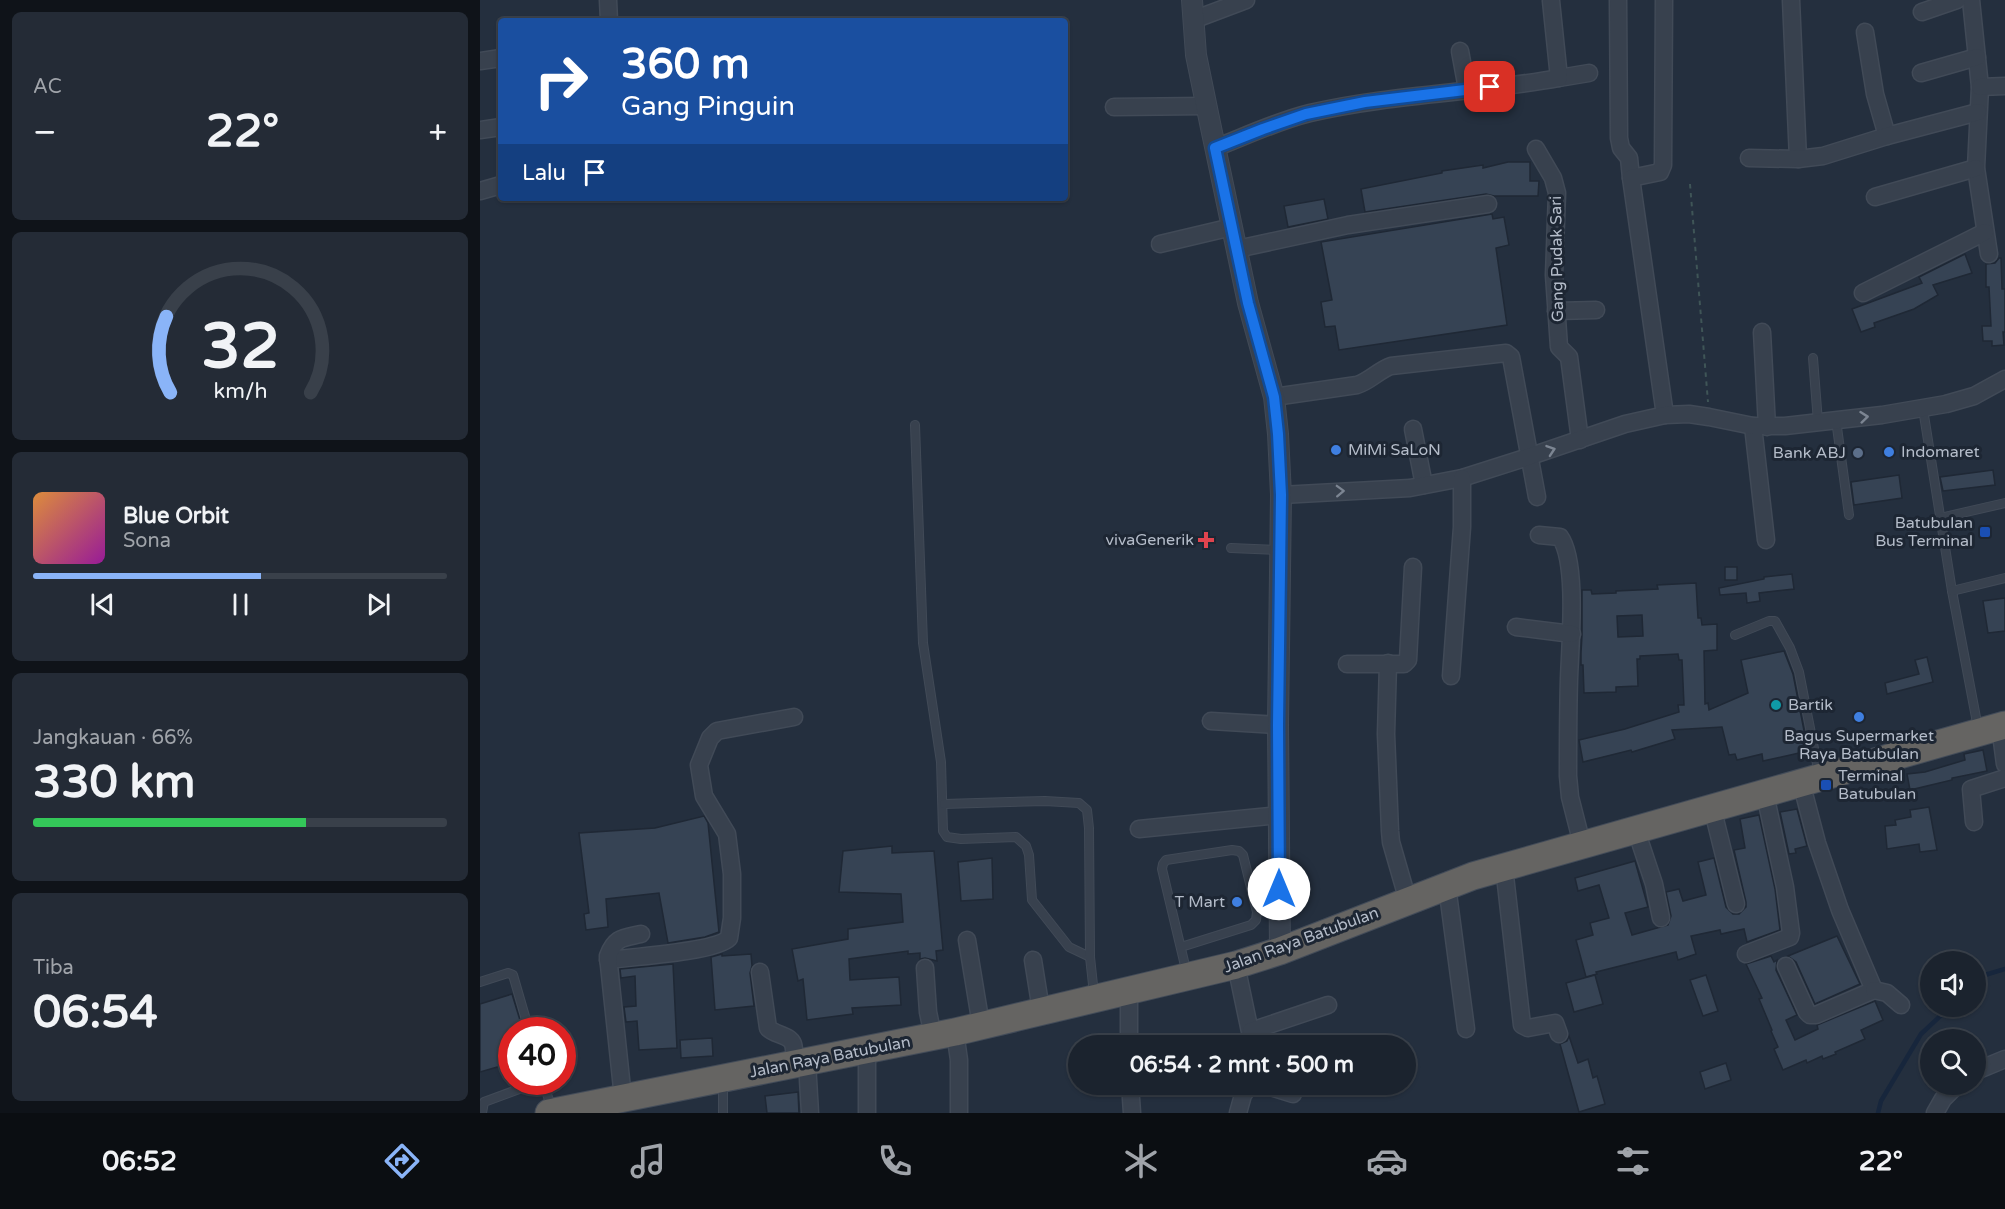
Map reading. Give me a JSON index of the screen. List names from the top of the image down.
{
  "streets": {
    "highway": ["Jalan Raya Batubulan"],
    "street": ["Gang Pudak Sari"]
  },
  "places": {
    "other": [
      "MiMi SaLoN",
      "Indomaret",
      "Bank ABJ",
      "Bartik",
      "Bagus Supermarket Raya Batubulan",
      "T Mart"
    ],
    "transit": ["Batubulan Bus Terminal", "Terminal Batubulan"],
    "health": ["vivaGenerik"]
  },
  "page": {
    "tile": [
      "AC",
      ["Jangkauan · 66%", "330 km"],
      ["Tiba", "06:54"]
    ],
    "turn": ["360 m", "Gang Pinguin"],
    "heat": ["−", "22°", "+"],
    "then": "Lalu",
    "song": ["Blue Orbit", "Sona"],
    "limit": "40",
    "trip": "06:54 · 2 mnt · 500 m",
    "tabs": ["06:52", "22°"],
    "gauge": ["32", "km/h"]
  }
}
